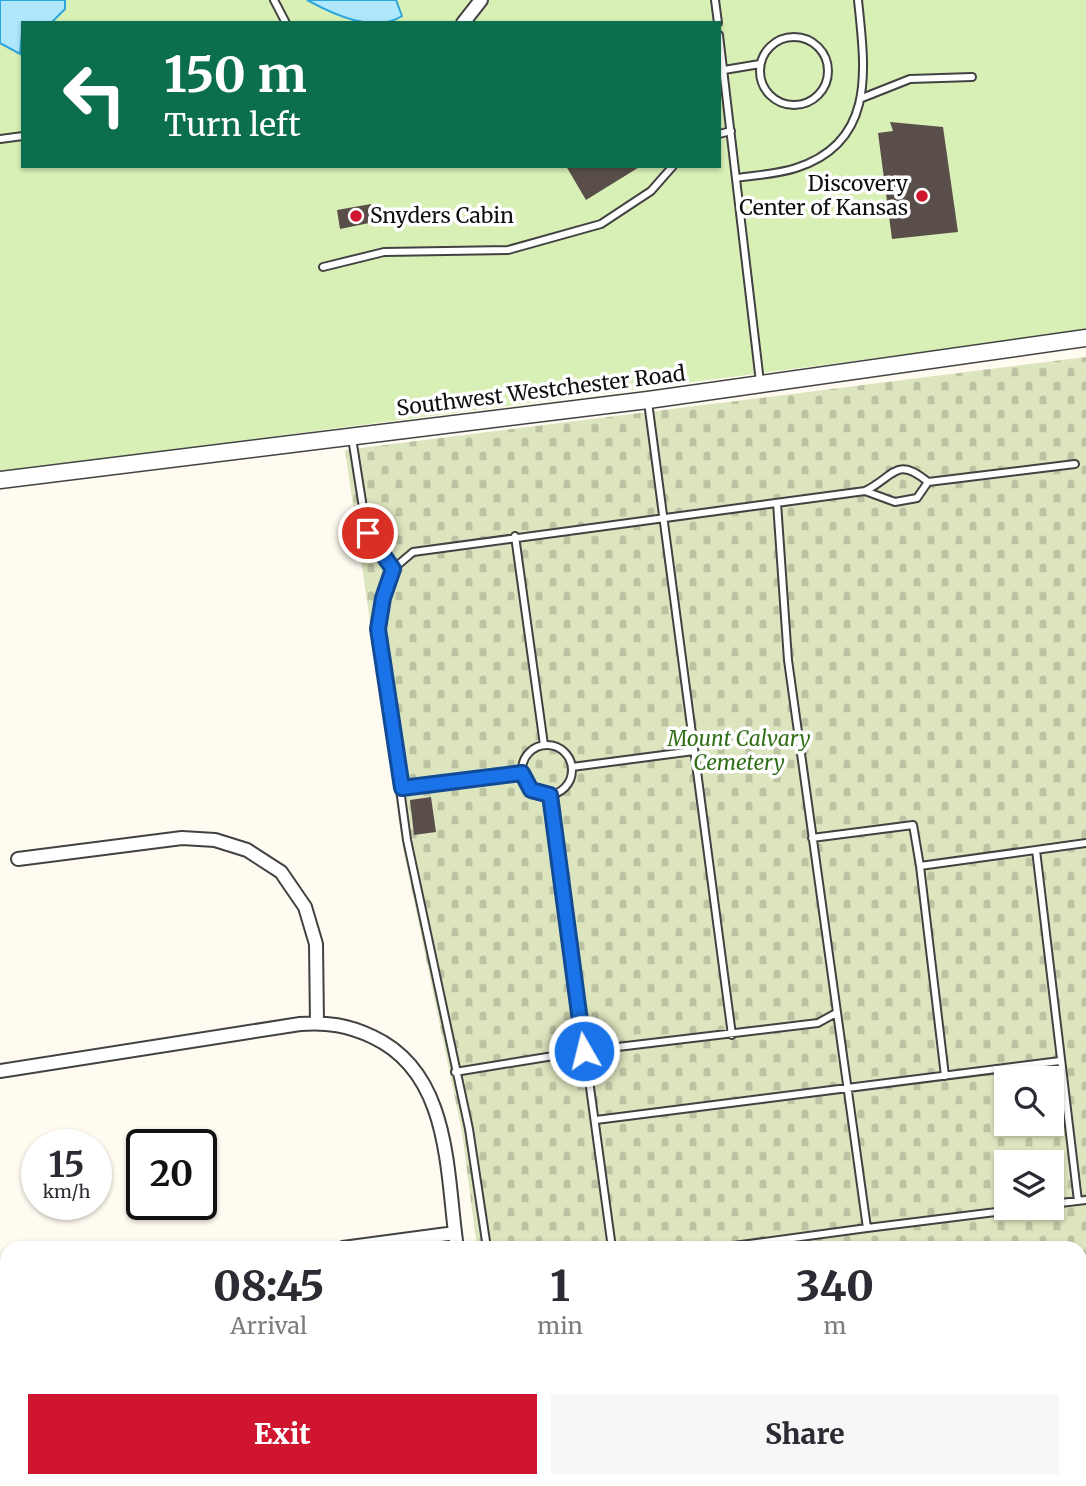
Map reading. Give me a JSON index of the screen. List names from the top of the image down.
{
  "streets": {
    "street": ["Southwest Westchester Road"]
  },
  "parks": ["Mount Calvary Cemetery"],
  "places": ["Discovery Center of Kansas", "Snyders Cabin"],
  "page": {
    "turn": ["150 m", "Turn left"],
    "speed": "15 km/h",
    "limit": "20",
    "eta": [
      "08:45",
      "Arrival",
      "1",
      "min",
      "340",
      "m"
    ],
    "buttons": ["Exit", "Share"]
  }
}
